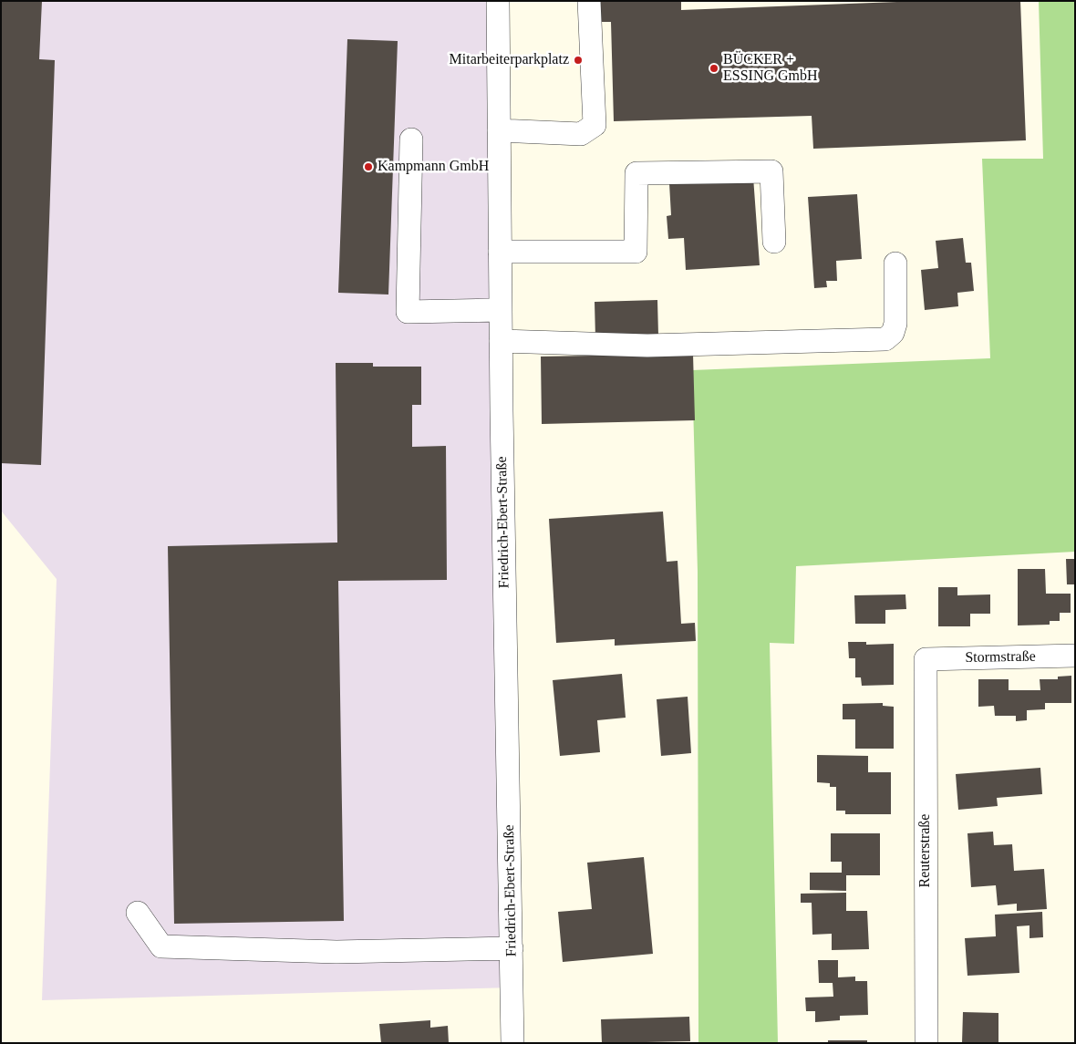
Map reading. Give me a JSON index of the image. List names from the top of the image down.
{
  "streets": {
    "street": ["Friedrich-Ebert-Straße", "Stormstraße", "Reuterstraße"]
  },
  "crossings": [
    ["Stormstraße", "Reuterstraße"]
  ],
  "places": ["Mitarbeiterparkplatz", "BÜCKER + ESSING GmbH", "Kampmann GmbH"]
}
